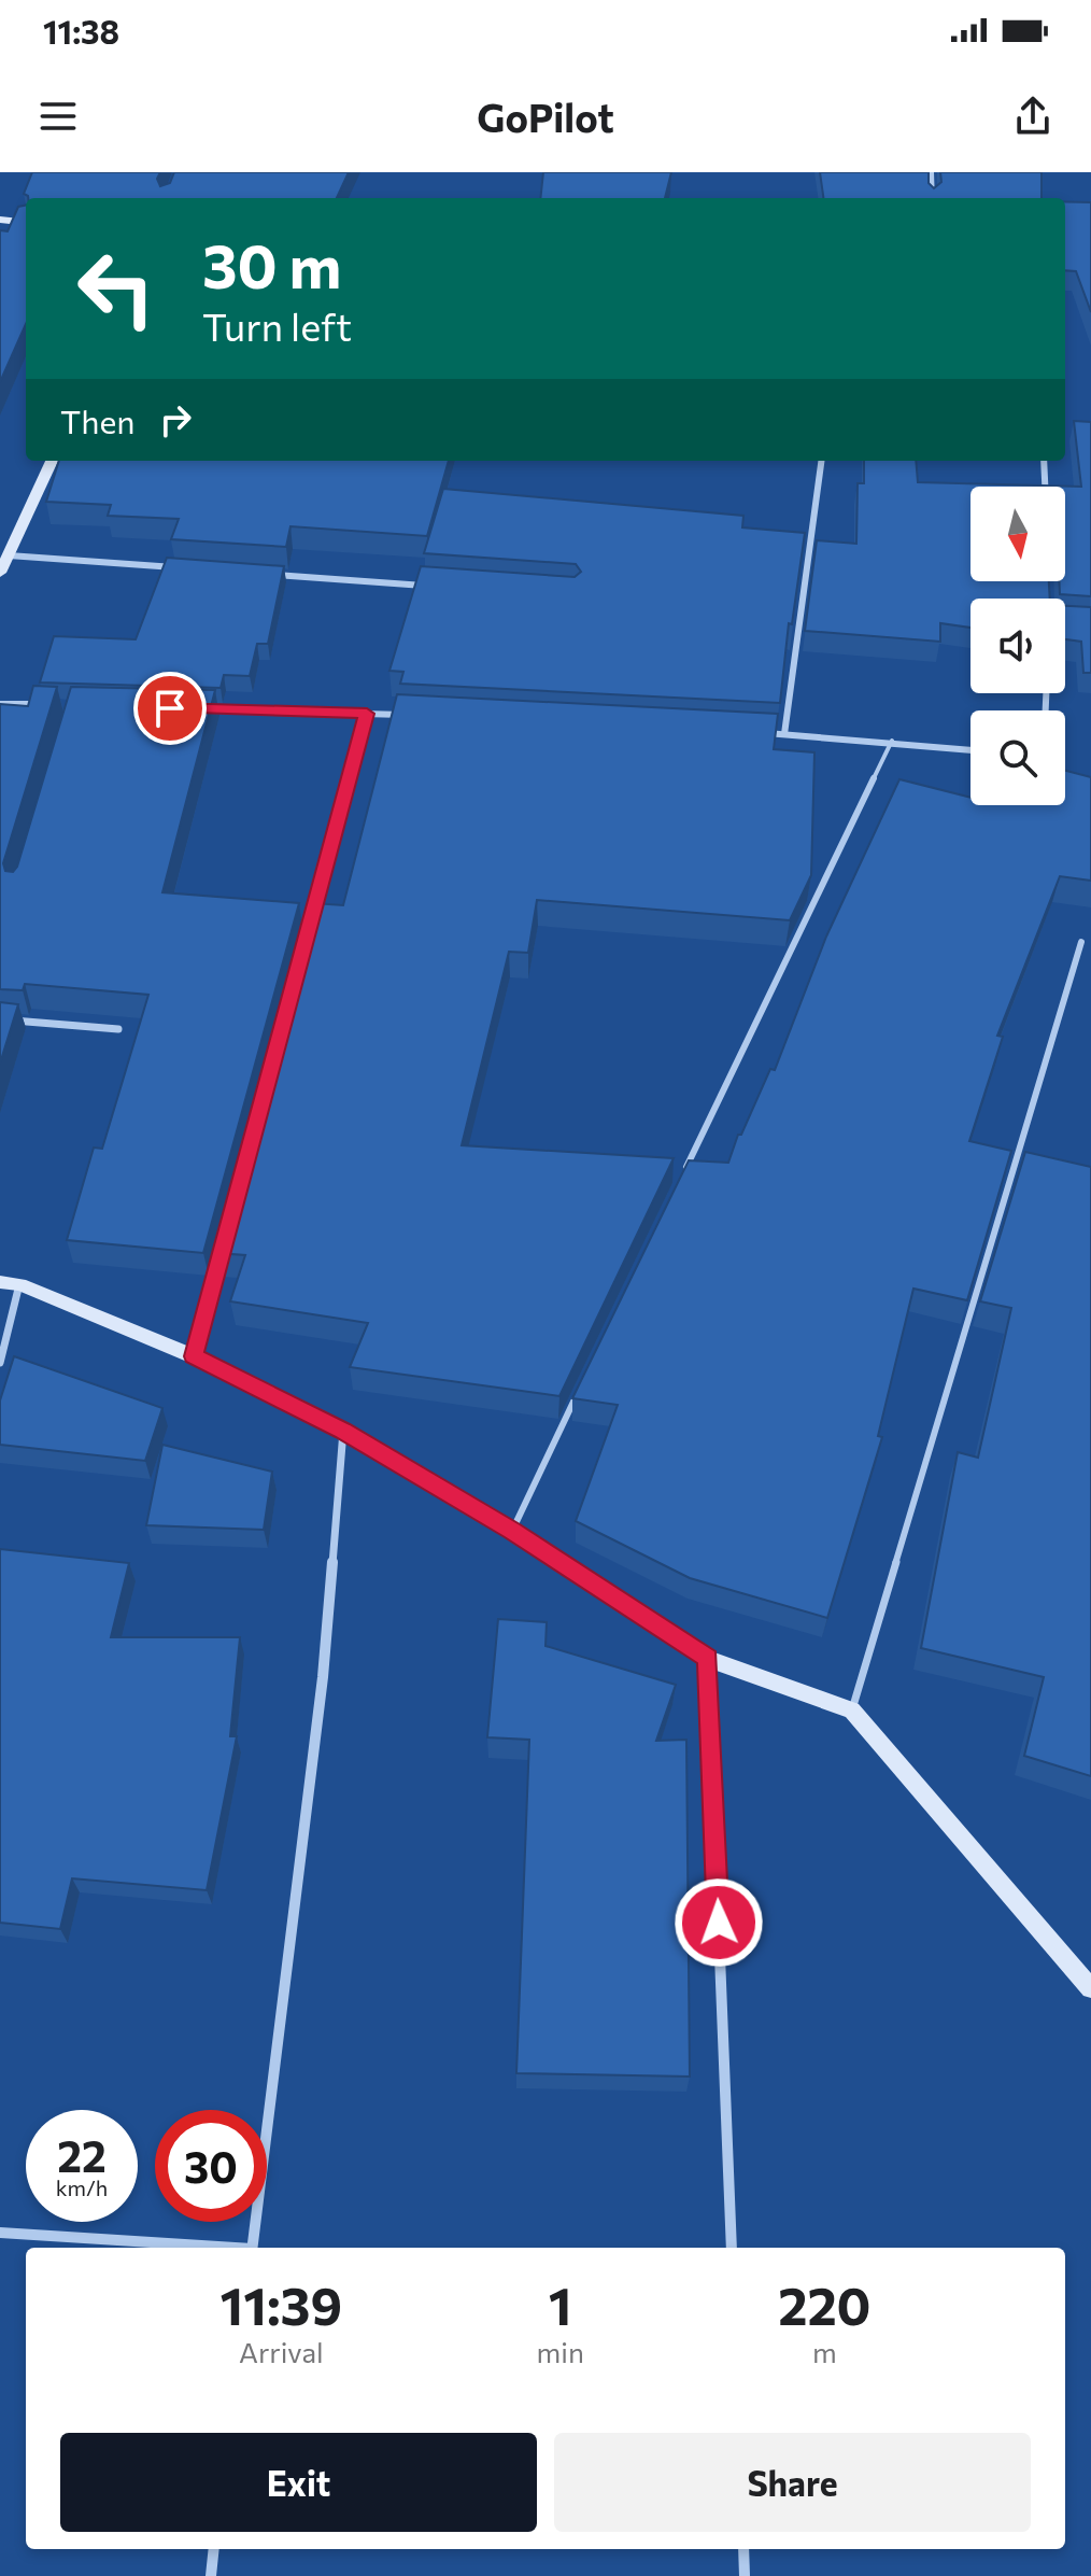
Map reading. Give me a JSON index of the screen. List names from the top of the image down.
{
  "north": "bottom",
  "page": {
    "status": "11:38",
    "header": "GoPilot",
    "turn": ["30 m", "Turn left"],
    "then": "Then",
    "speed": "22 km/h",
    "limit": "30",
    "eta": [
      "11:39",
      "Arrival",
      "1",
      "min",
      "220",
      "m"
    ],
    "buttons": ["Exit", "Share"]
  }
}
